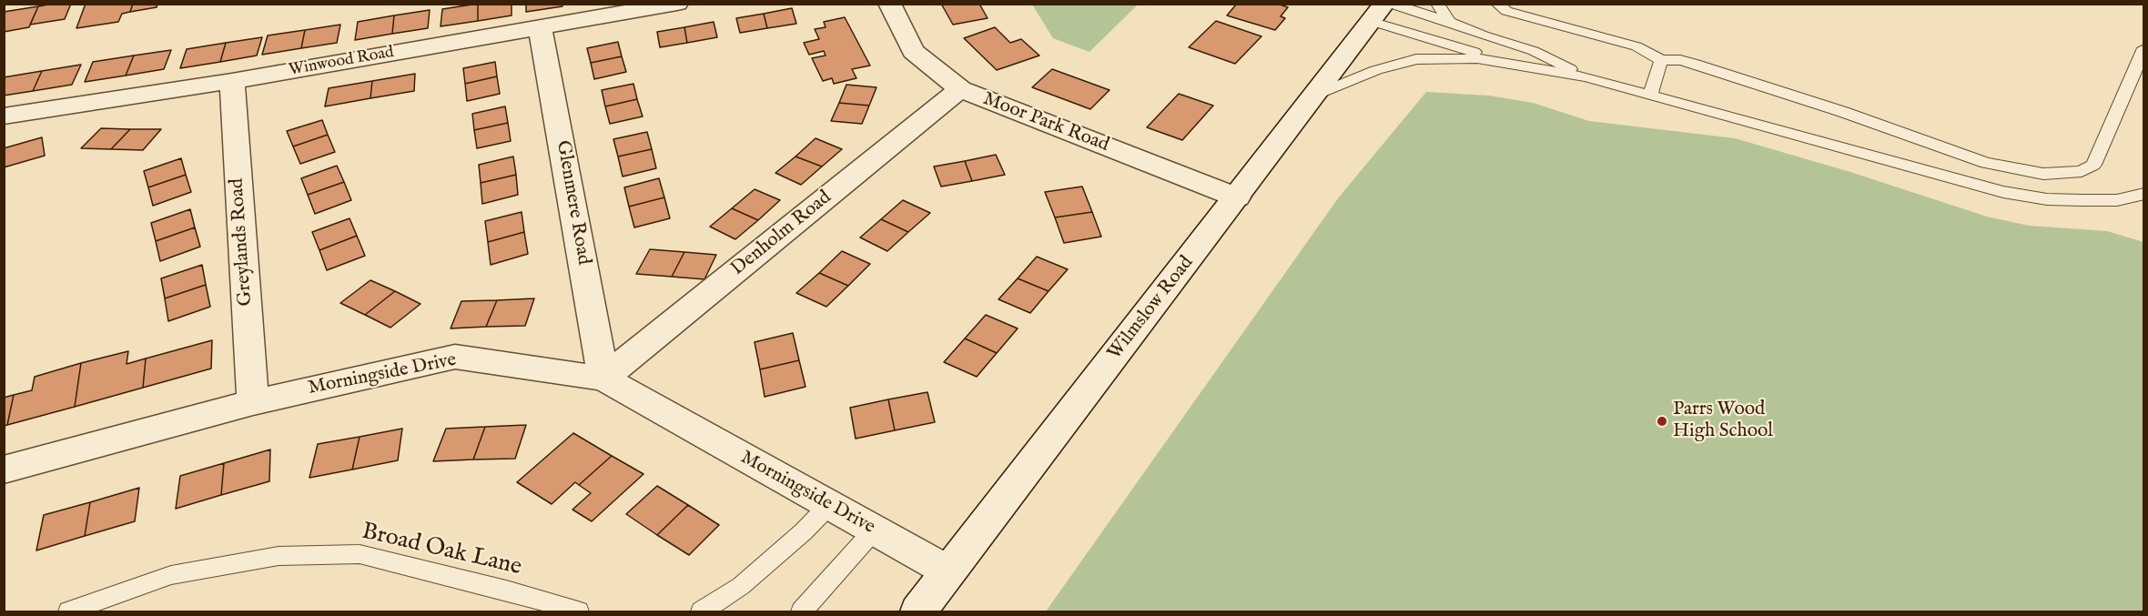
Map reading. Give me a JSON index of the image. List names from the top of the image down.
{
  "streets": {
    "street": [
      "Winwood Road",
      "Moor Park Road",
      "Glenmere Road",
      "Denholm Road",
      "Greylands Road",
      "Wilmslow Road",
      "Morningside Drive"
    ],
    "lane": ["Broad Oak Lane"]
  },
  "crossings": [
    ["Winwood Road", "Glenmere Road"],
    ["Winwood Road", "Greylands Road"],
    ["Moor Park Road", "Denholm Road"],
    ["Moor Park Road", "Wilmslow Road"],
    ["Glenmere Road", "Denholm Road"],
    ["Glenmere Road", "Morningside Drive"],
    ["Denholm Road", "Morningside Drive"],
    ["Greylands Road", "Morningside Drive"],
    ["Wilmslow Road", "Morningside Drive"]
  ],
  "places": ["Parrs Wood High School"]
}
